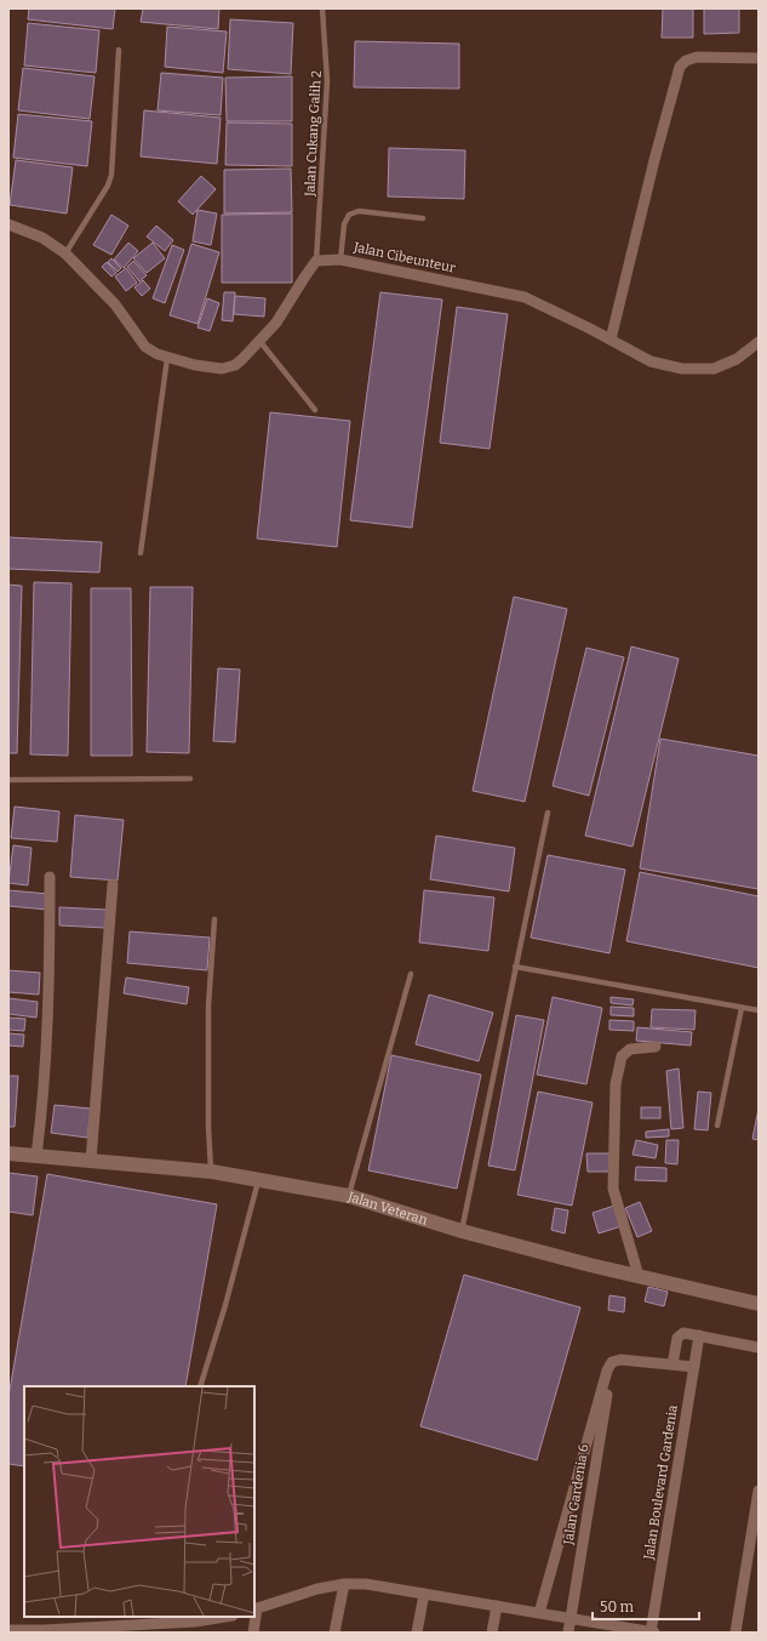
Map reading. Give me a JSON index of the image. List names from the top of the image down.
{
  "streets": {
    "main road": ["Jalan Veteran"],
    "street": ["Jalan Cibeunteur", "Jalan Boulevard Gardenia", "Jalan Gardenia 6"],
    "lane": ["Jalan Cukang Galih 2"]
  },
  "crossings": [
    ["Jalan Cukang Galih 2", "Jalan Cibeunteur"]
  ],
  "scale_bar": "50 m"
}
